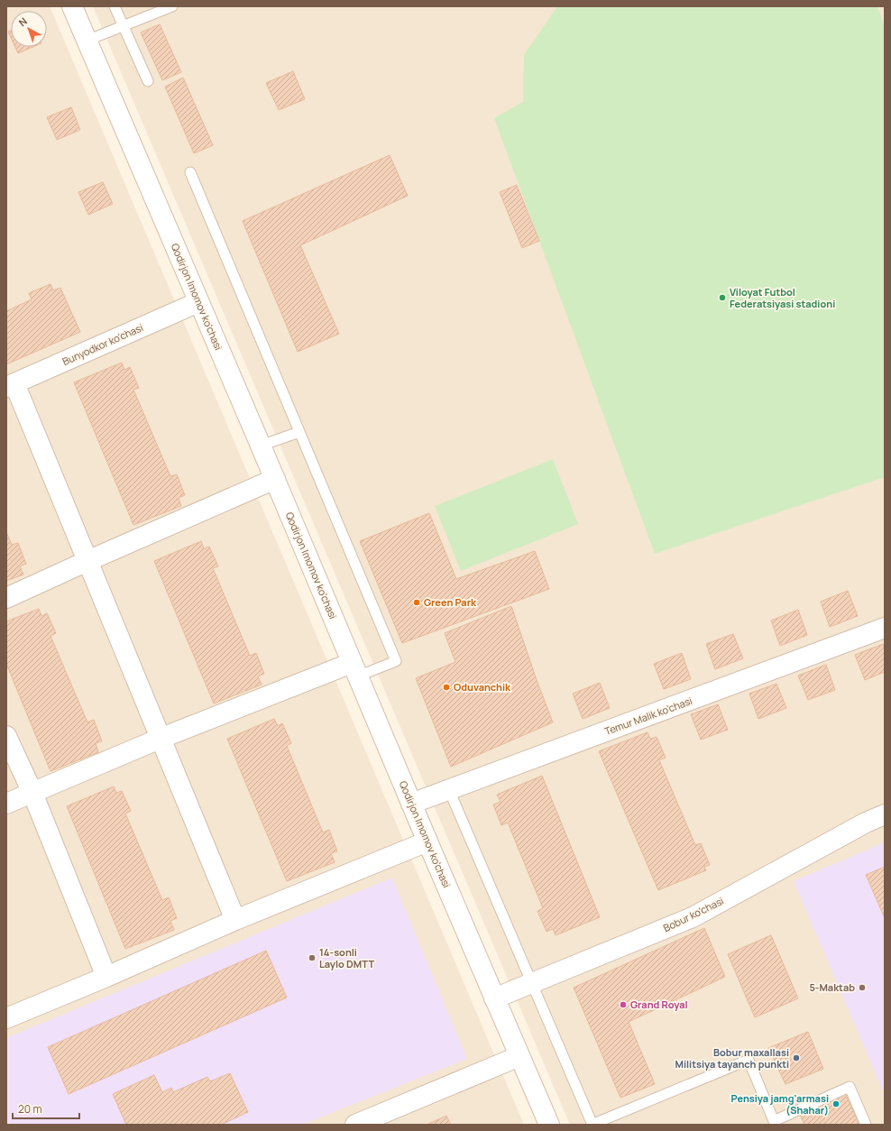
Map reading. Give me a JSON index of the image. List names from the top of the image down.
{
  "streets": {
    "street": [
      "Qodirjon Imomov ko'chasi",
      "Bunyodkor ko'chasi",
      "Temur Malik ko'chasi",
      "Bobur ko'chasi"
    ]
  },
  "crossings": [
    ["Qodirjon Imomov ko'chasi", "Bunyodkor ko'chasi"],
    ["Qodirjon Imomov ko'chasi", "Temur Malik ko'chasi"],
    ["Qodirjon Imomov ko'chasi", "Bobur ko'chasi"]
  ],
  "places": [
    "Viloyat Futbol Federatsiyasi stadioni",
    "Green Park",
    "Oduvanchik",
    "14-sonli Laylo DMTT",
    "5-Maktab",
    "Grand Royal",
    "Bobur maxallasi Militsiya tayanch punkti",
    "Pensiya jamg'armasi (Shahar)"
  ],
  "scale_bar": "20 m",
  "north": "top left"
}
